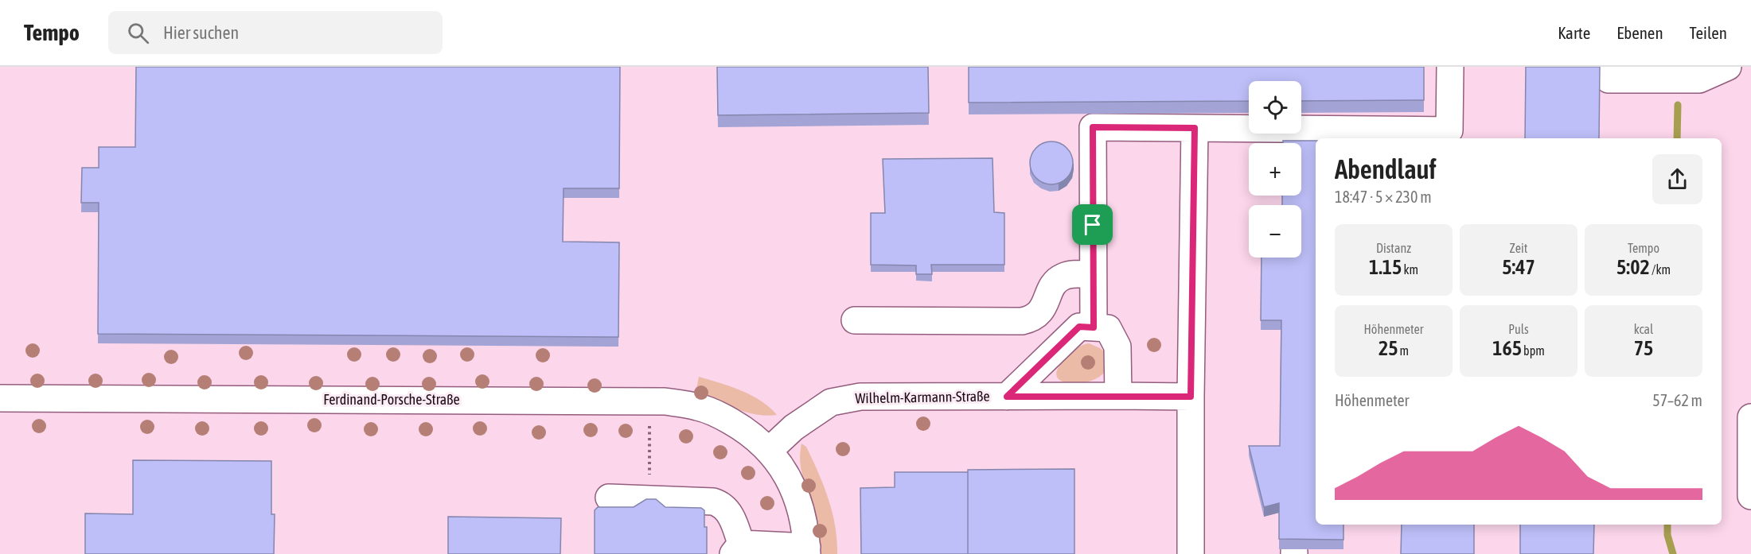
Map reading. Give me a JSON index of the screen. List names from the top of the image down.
{
  "streets": {
    "street": ["Wilhelm-Karmann-Straße", "Ferdinand-Porsche-Straße"]
  },
  "crossings": [
    ["Wilhelm-Karmann-Straße", "Ferdinand-Porsche-Straße"]
  ],
  "page": {
    "header": "Tempo",
    "search": "Hier suchen",
    "nav": ["Karte", "Ebenen", "Teilen"],
    "map_buttons": ["+", "−"],
    "heading": ["Abendlauf", "18:47 · 5 × 230 m"],
    "stats": [
      ["Distanz", "1.15 km"],
      ["Zeit", "5:47"],
      ["Tempo", "5:02 /km"],
      ["Höhenmeter", "25 m"],
      ["Puls", "165 bpm"],
      ["kcal", "75"]
    ],
    "chart": ["Höhenmeter", "57–62 m"]
  }
}
